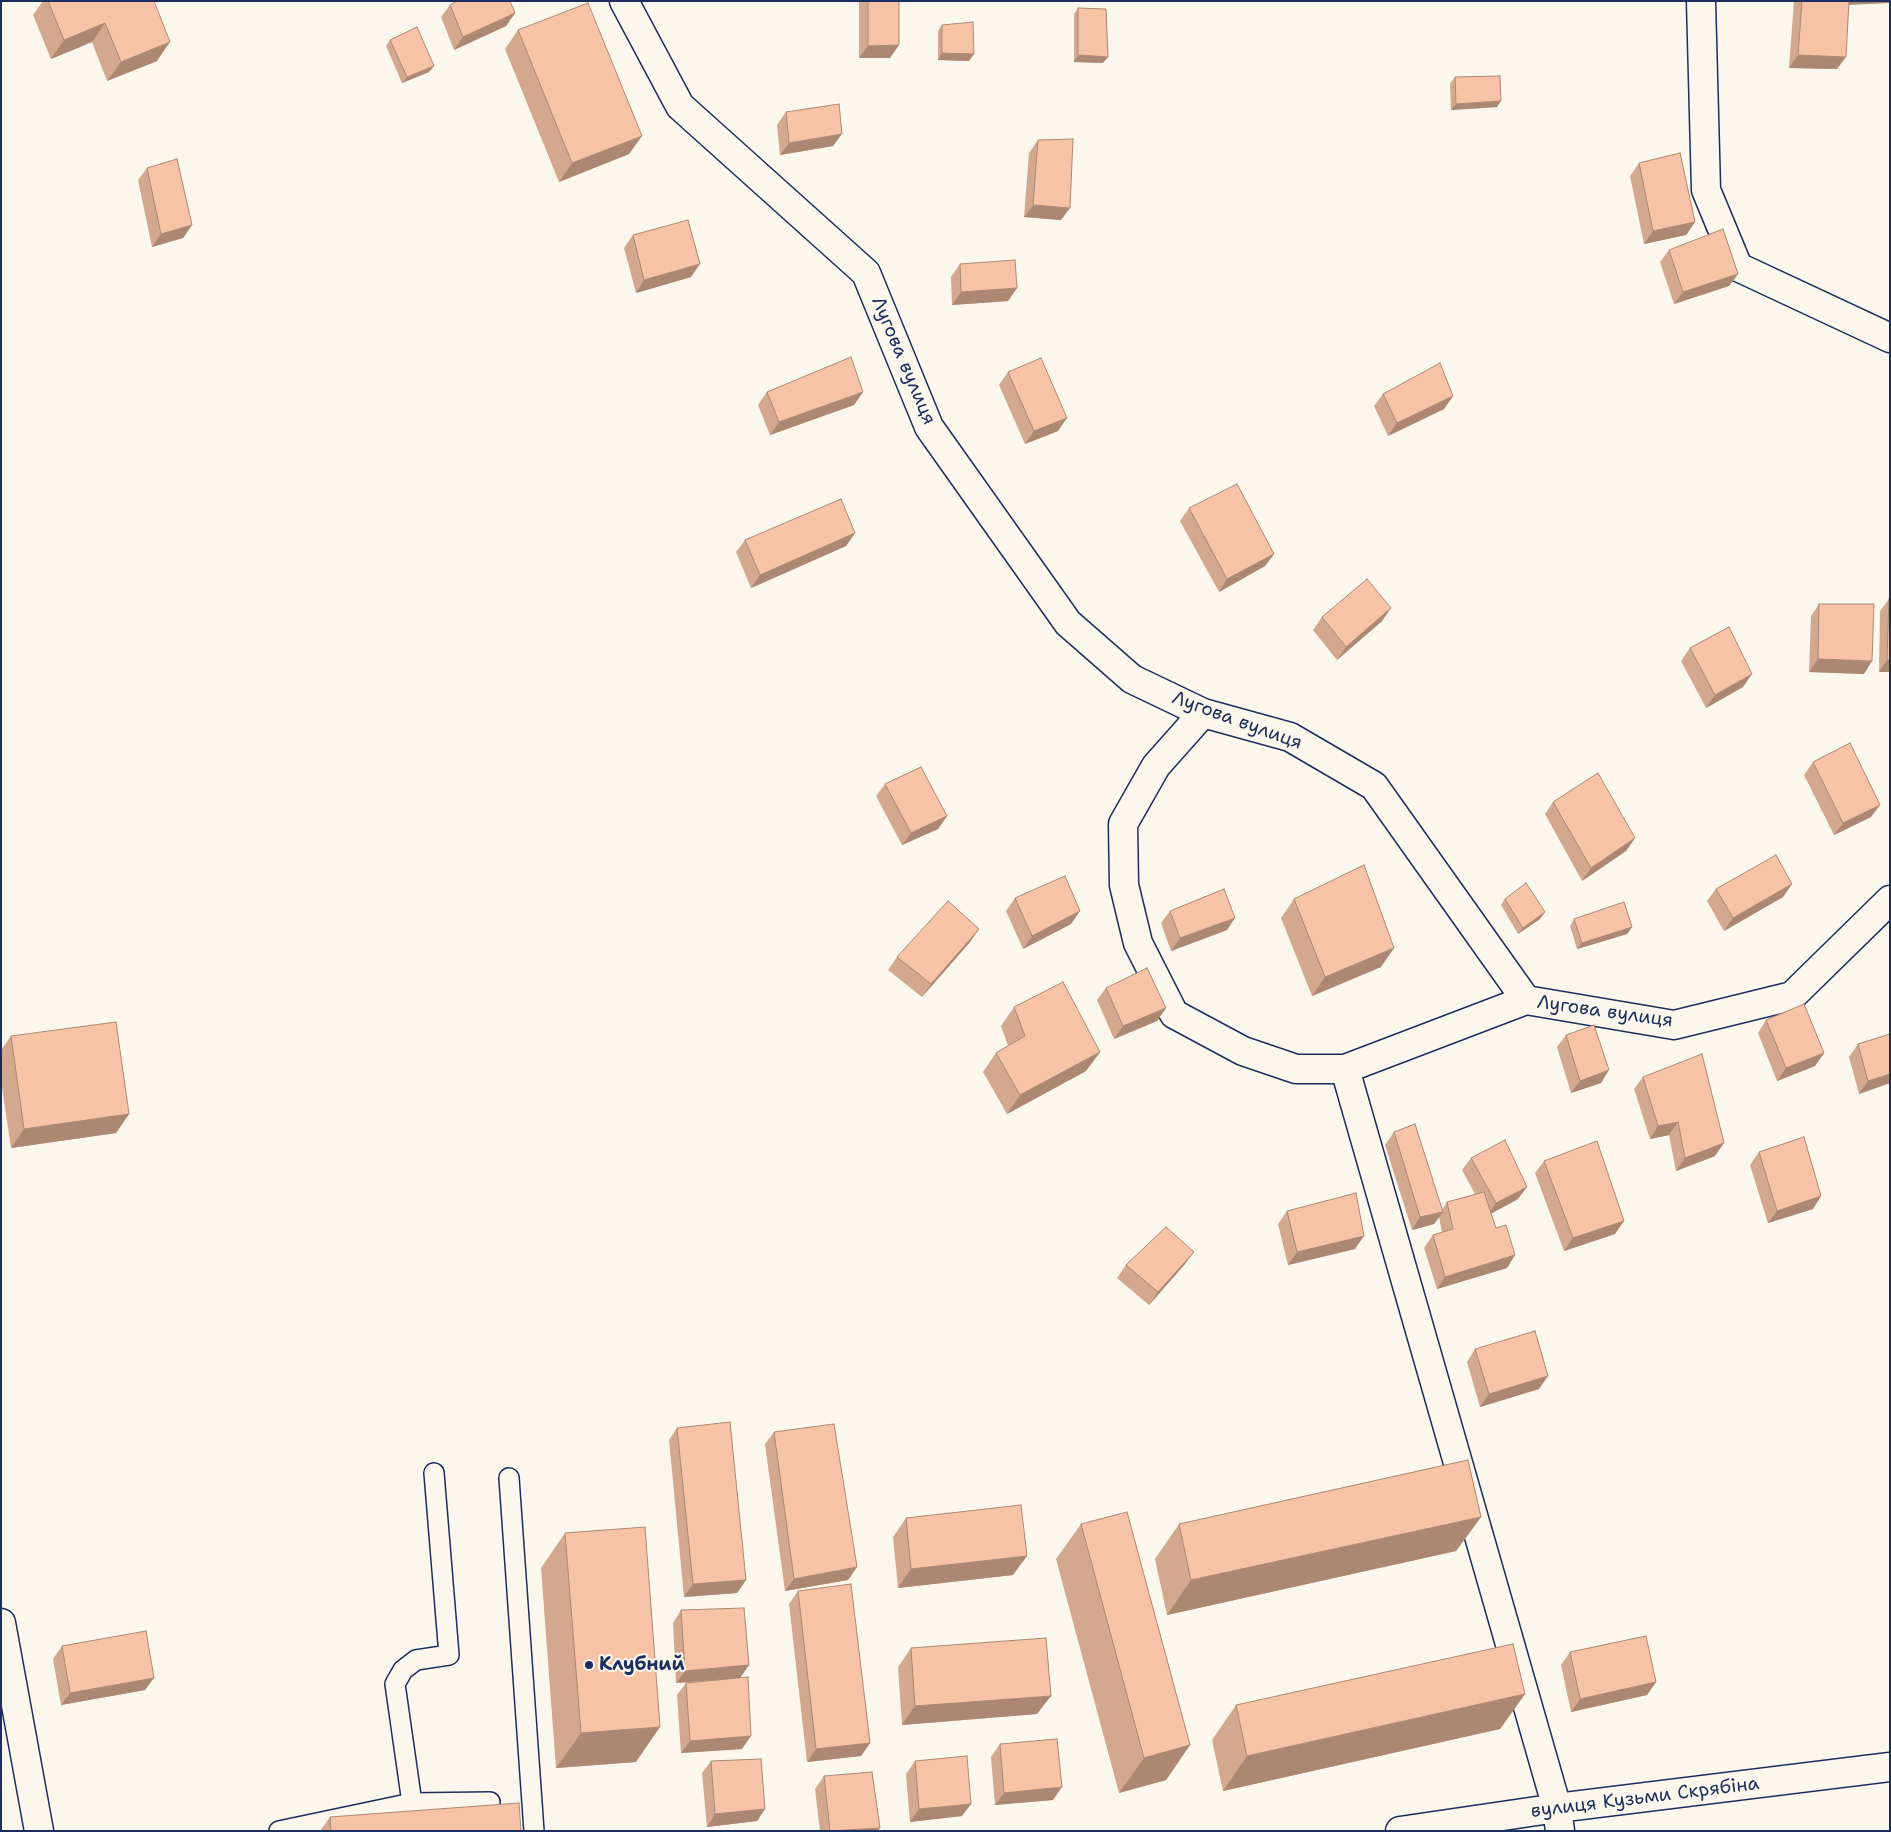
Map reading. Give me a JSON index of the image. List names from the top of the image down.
{
  "streets": {
    "street": ["Лугова вулиця", "вулиця Кузьми Скрябіна"]
  },
  "places": ["Клубний"]
}
